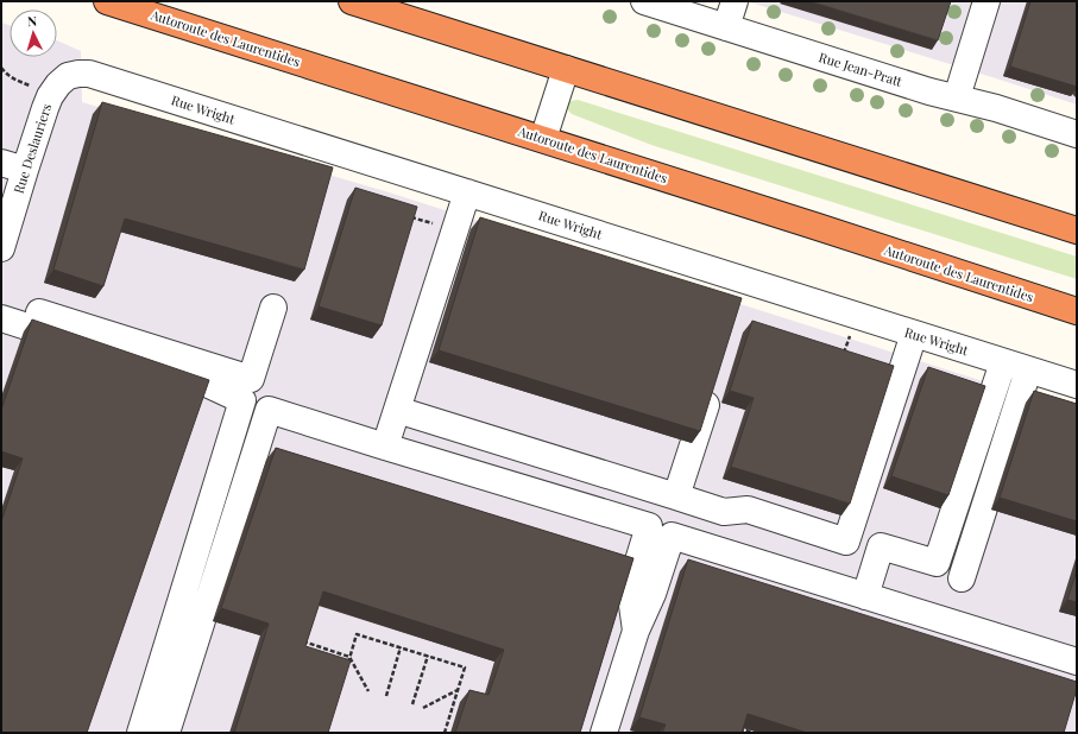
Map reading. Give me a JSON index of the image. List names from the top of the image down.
{
  "streets": {
    "highway": ["Autoroute des Laurentides"],
    "street": ["Rue Jean-Pratt", "Rue Wright", "Rue Deslauriers"]
  },
  "crossings": [
    ["Rue Wright", "Rue Deslauriers"]
  ],
  "north": "top"
}
